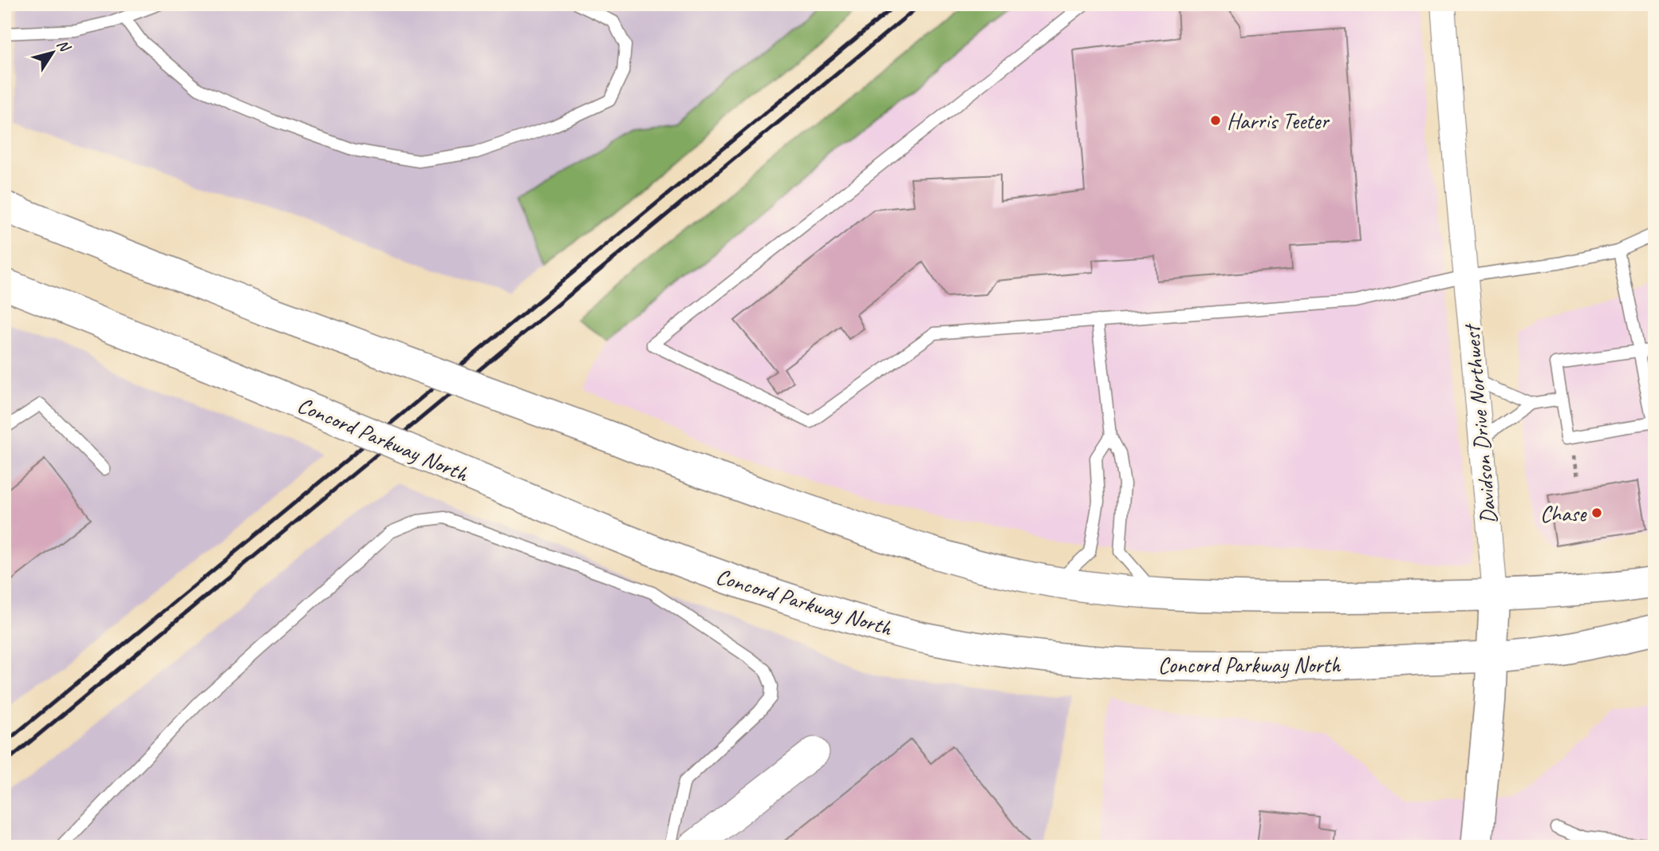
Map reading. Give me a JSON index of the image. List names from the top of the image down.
{
  "streets": {
    "main road": ["Davidson Drive Northwest", "Concord Parkway North"]
  },
  "crossings": [
    ["Davidson Drive Northwest", "Concord Parkway North"]
  ],
  "places": ["Harris Teeter", "Chase"],
  "north": "top right"
}
